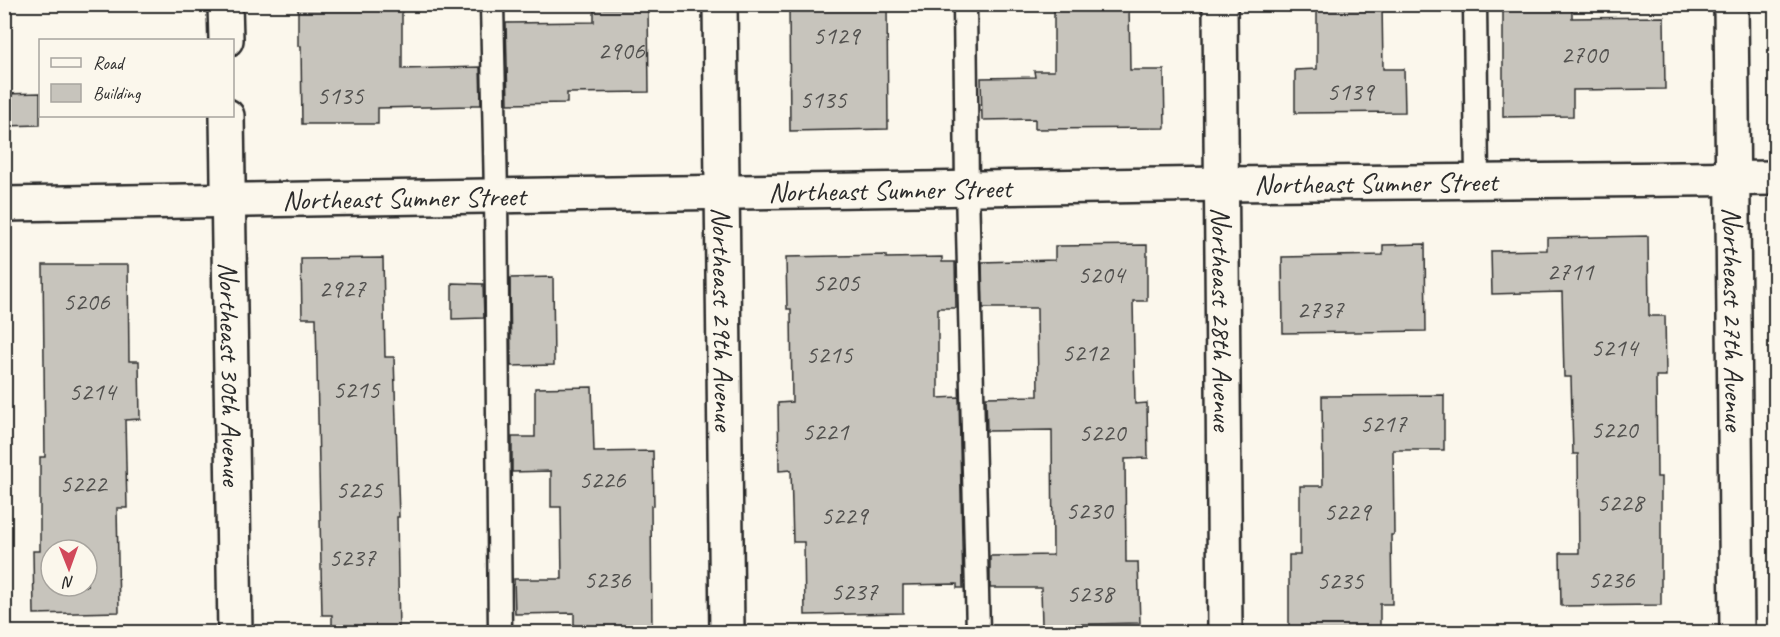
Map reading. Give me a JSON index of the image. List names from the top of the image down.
{
  "streets": {
    "street": [
      "Northeast Sumner Street",
      "Northeast 28th Avenue",
      "Northeast 27th Avenue",
      "Northeast 29th Avenue",
      "Northeast 30th Avenue"
    ]
  },
  "crossings": [
    ["Northeast Sumner Street", "Northeast 28th Avenue"],
    ["Northeast Sumner Street", "Northeast 27th Avenue"],
    ["Northeast Sumner Street", "Northeast 29th Avenue"],
    ["Northeast Sumner Street", "Northeast 30th Avenue"]
  ],
  "house_numbers": [
    "5129",
    "2906",
    "2700",
    "5139",
    "5135",
    "5135",
    "2711",
    "5204",
    "5205",
    "2927",
    "5206",
    "2737",
    "5214",
    "5212",
    "5215",
    "5215",
    "5214",
    "5217",
    "5220",
    "5221",
    "5220",
    "5226",
    "5222",
    "5225",
    "5228",
    "5230",
    "5229",
    "5229",
    "5237",
    "5236",
    "5236",
    "5235",
    "5237",
    "5238"
  ],
  "legend": ["Road", "Building"],
  "north": "bottom"
}
